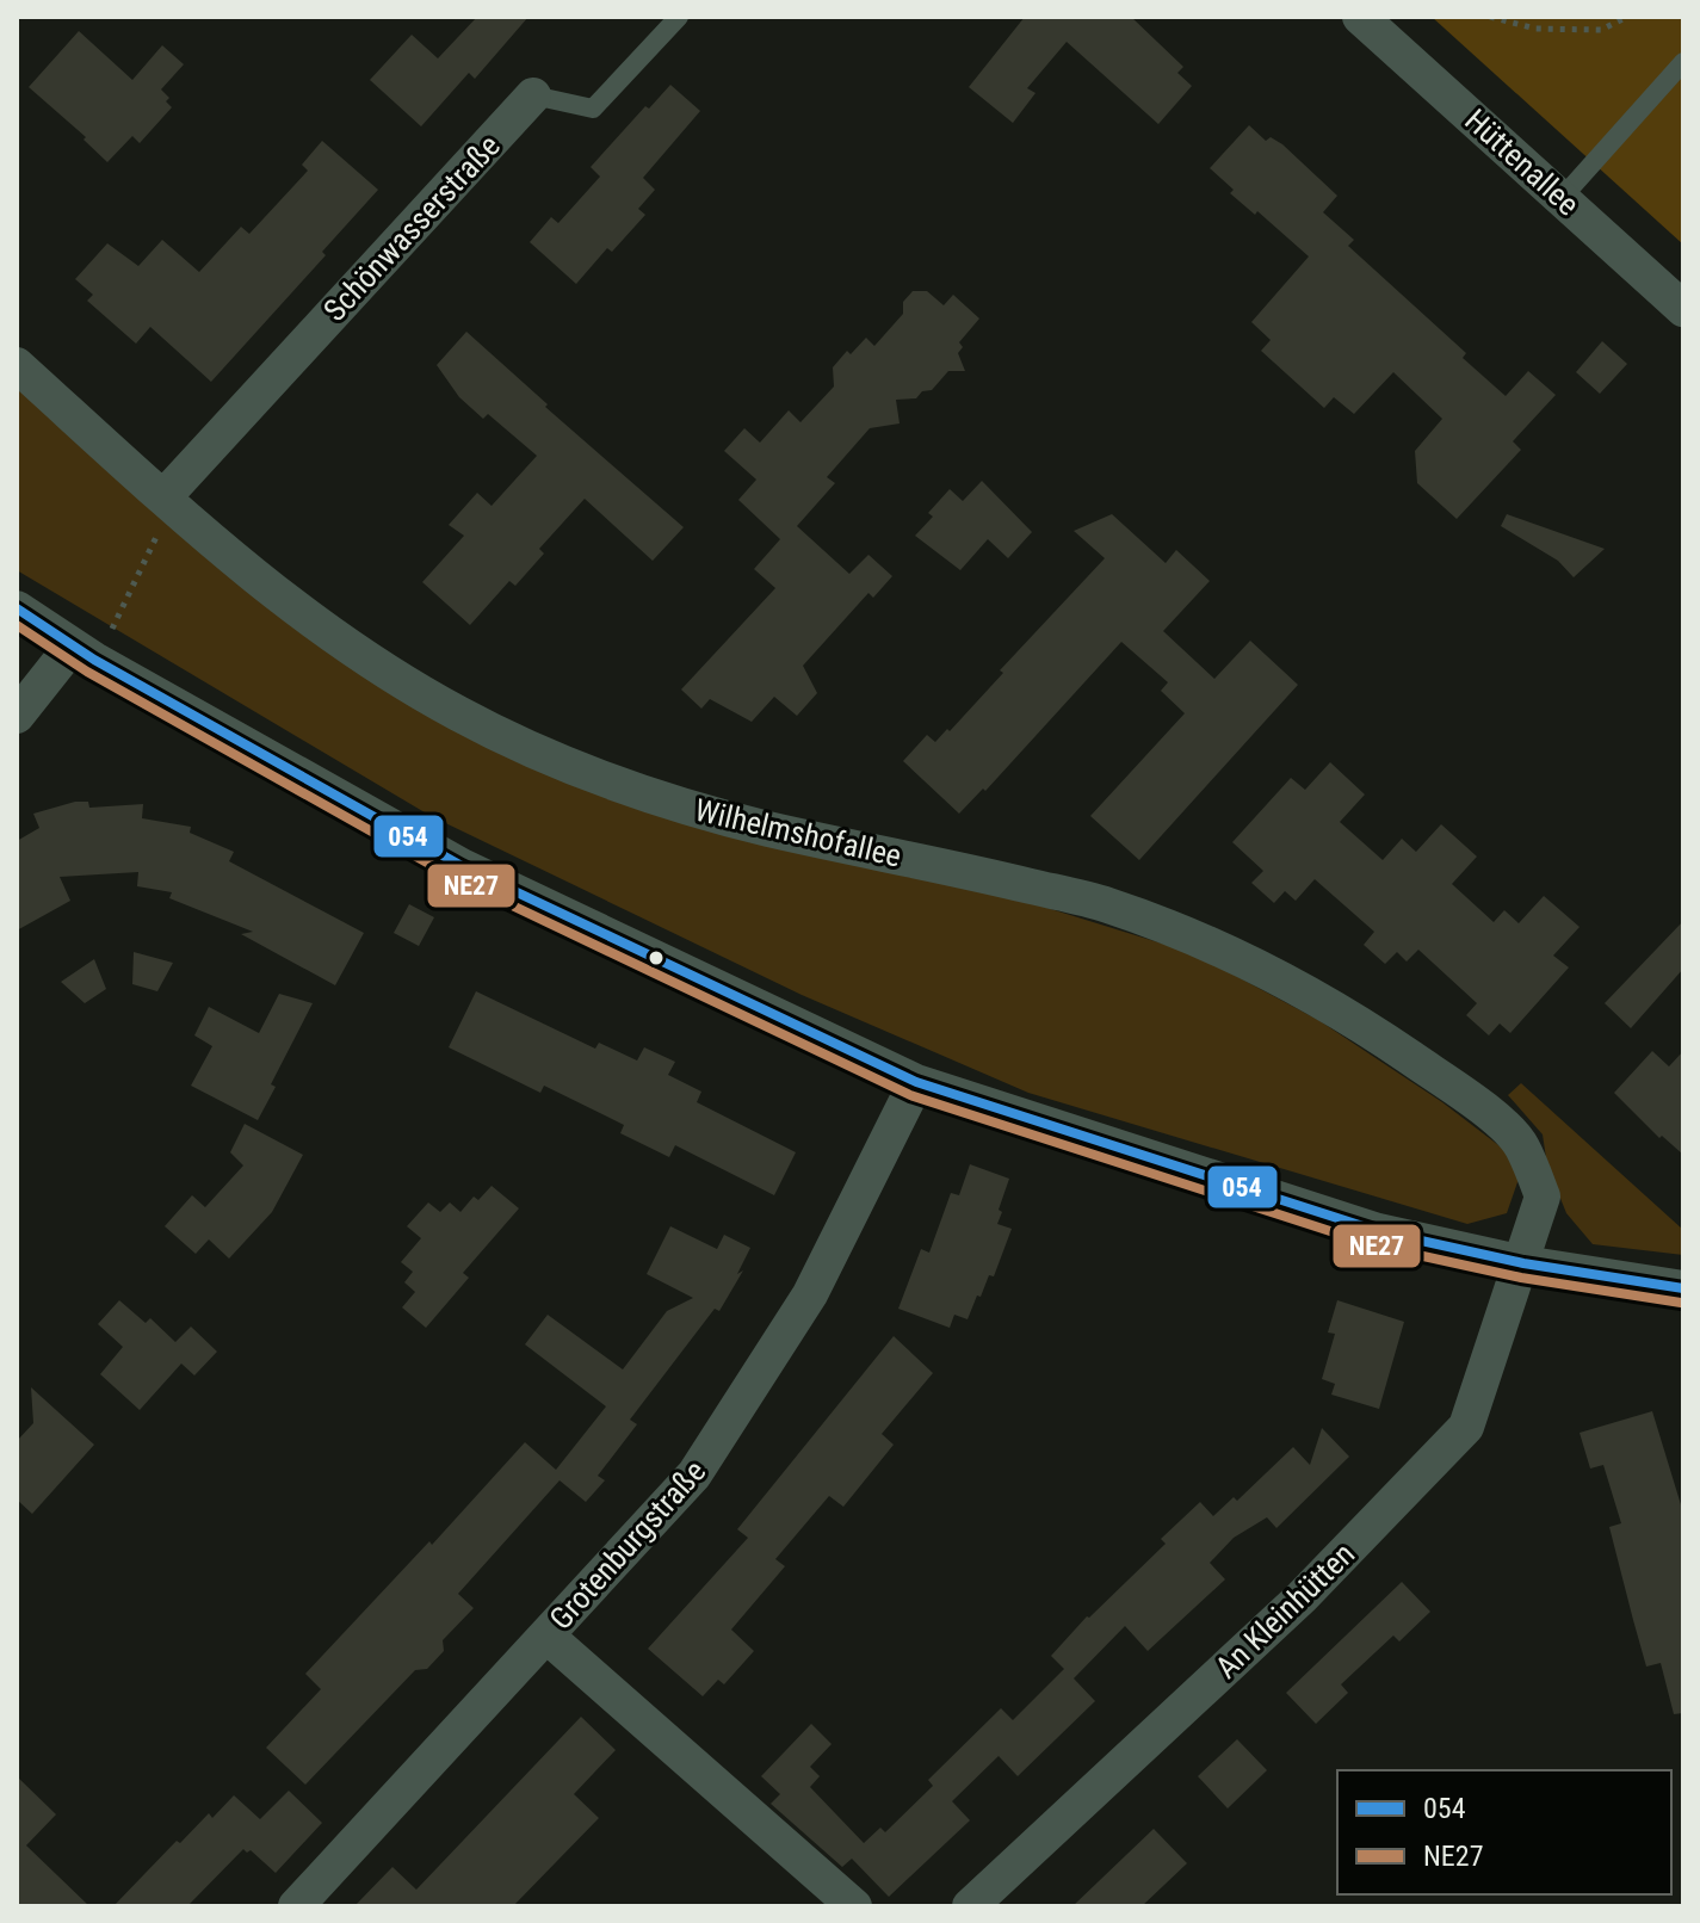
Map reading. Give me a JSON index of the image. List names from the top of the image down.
{
  "streets": {
    "street": [
      "Hüttenallee",
      "Schönwasserstraße",
      "Wilhelmshofallee",
      "Grotenburgstraße",
      "An Kleinhütten"
    ]
  },
  "crossings": [
    ["Schönwasserstraße", "Wilhelmshofallee"],
    ["Wilhelmshofallee", "An Kleinhütten"]
  ],
  "lines": ["transit line 054", "transit line NE27"],
  "legend": ["054", "NE27"]
}
